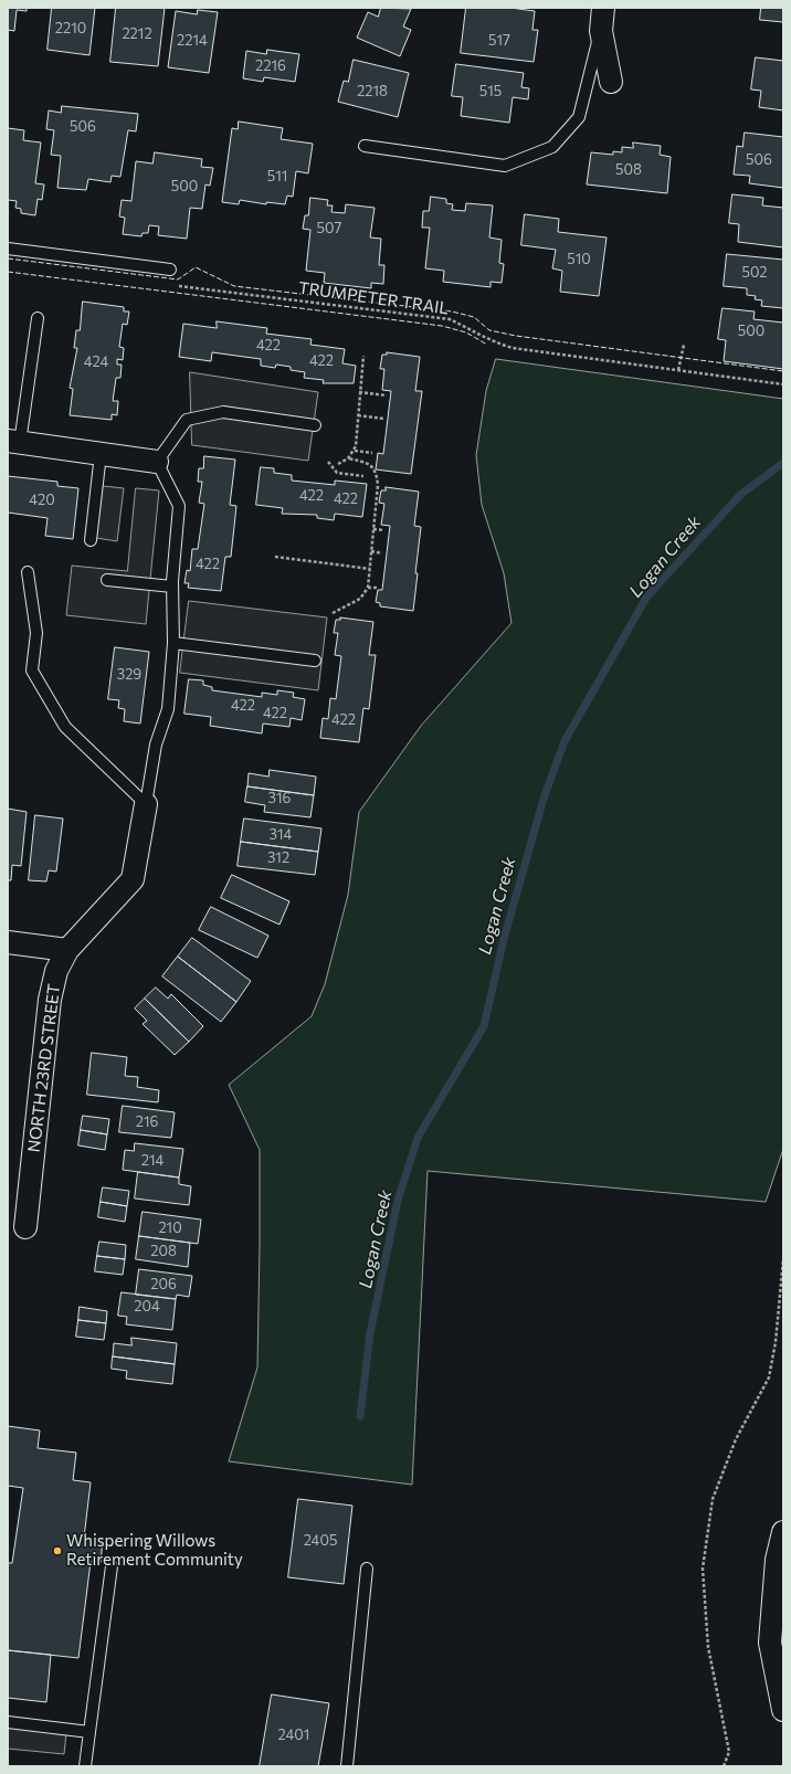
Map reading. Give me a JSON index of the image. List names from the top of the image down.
{
  "streets": {
    "street": ["NORTH 23RD STREET"],
    "path": ["TRUMPETER TRAIL"]
  },
  "water": ["Logan Creek"],
  "places": ["Whispering Willows Retirement Community"],
  "house_numbers": [
    "2210",
    "2212",
    "2214",
    "517",
    "2216",
    "2218",
    "515",
    "506",
    "506",
    "508",
    "511",
    "500",
    "507",
    "510",
    "502",
    "500",
    "422",
    "422",
    "424",
    "422",
    "422",
    "420",
    "422",
    "329",
    "422",
    "422",
    "422",
    "316",
    "314",
    "312",
    "216",
    "214",
    "210",
    "208",
    "206",
    "204",
    "2405",
    "2401"
  ]
}
